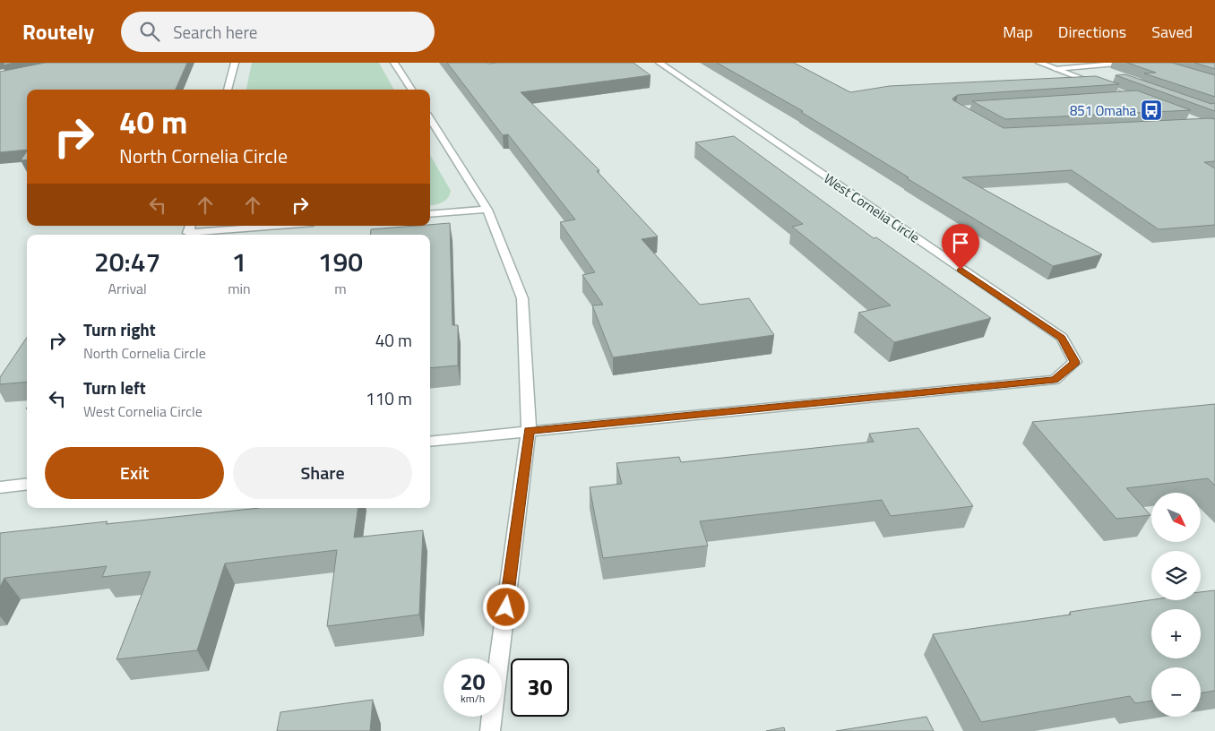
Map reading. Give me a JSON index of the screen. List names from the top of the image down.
{
  "streets": {
    "street": ["West Cornelia Circle"]
  },
  "places": {
    "bus stop": ["851 Omaha"]
  },
  "north": "bottom right",
  "page": {
    "header": "Routely",
    "search": "Search here",
    "nav": ["Map", "Directions", "Saved"],
    "turn": ["40 m", "North Cornelia Circle"],
    "eta": [
      "20:47",
      "Arrival",
      "1",
      "min",
      "190",
      "m"
    ],
    "list": [
      {
        "name": "Turn right",
        "note": "North Cornelia Circle",
        "value": "40 m"
      },
      {
        "name": "Turn left",
        "note": "West Cornelia Circle",
        "value": "110 m"
      }
    ],
    "buttons": ["Exit", "Share"],
    "map_buttons": ["+", "−"],
    "speed": "20 km/h",
    "limit": "30"
  }
}
